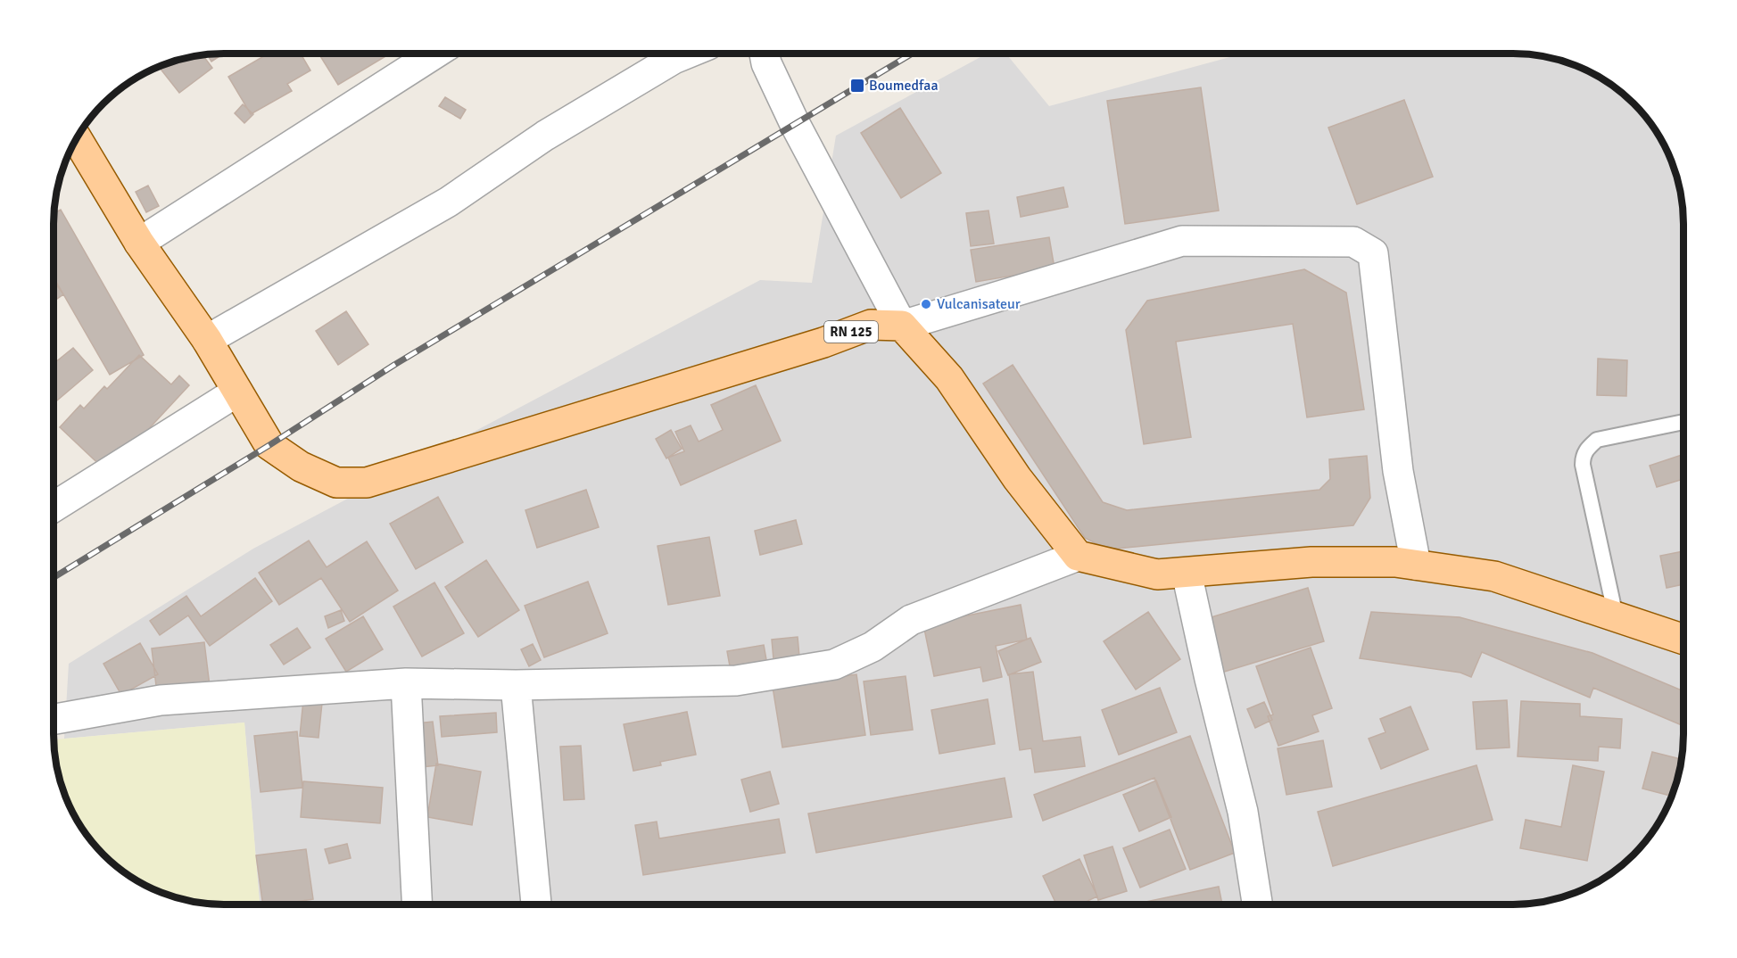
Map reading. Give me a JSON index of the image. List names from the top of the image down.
{
  "streets": {
    "main road": ["RN 125"]
  },
  "places": {
    "transit": ["Boumedfaa"],
    "other": ["Vulcanisateur"]
  }
}
